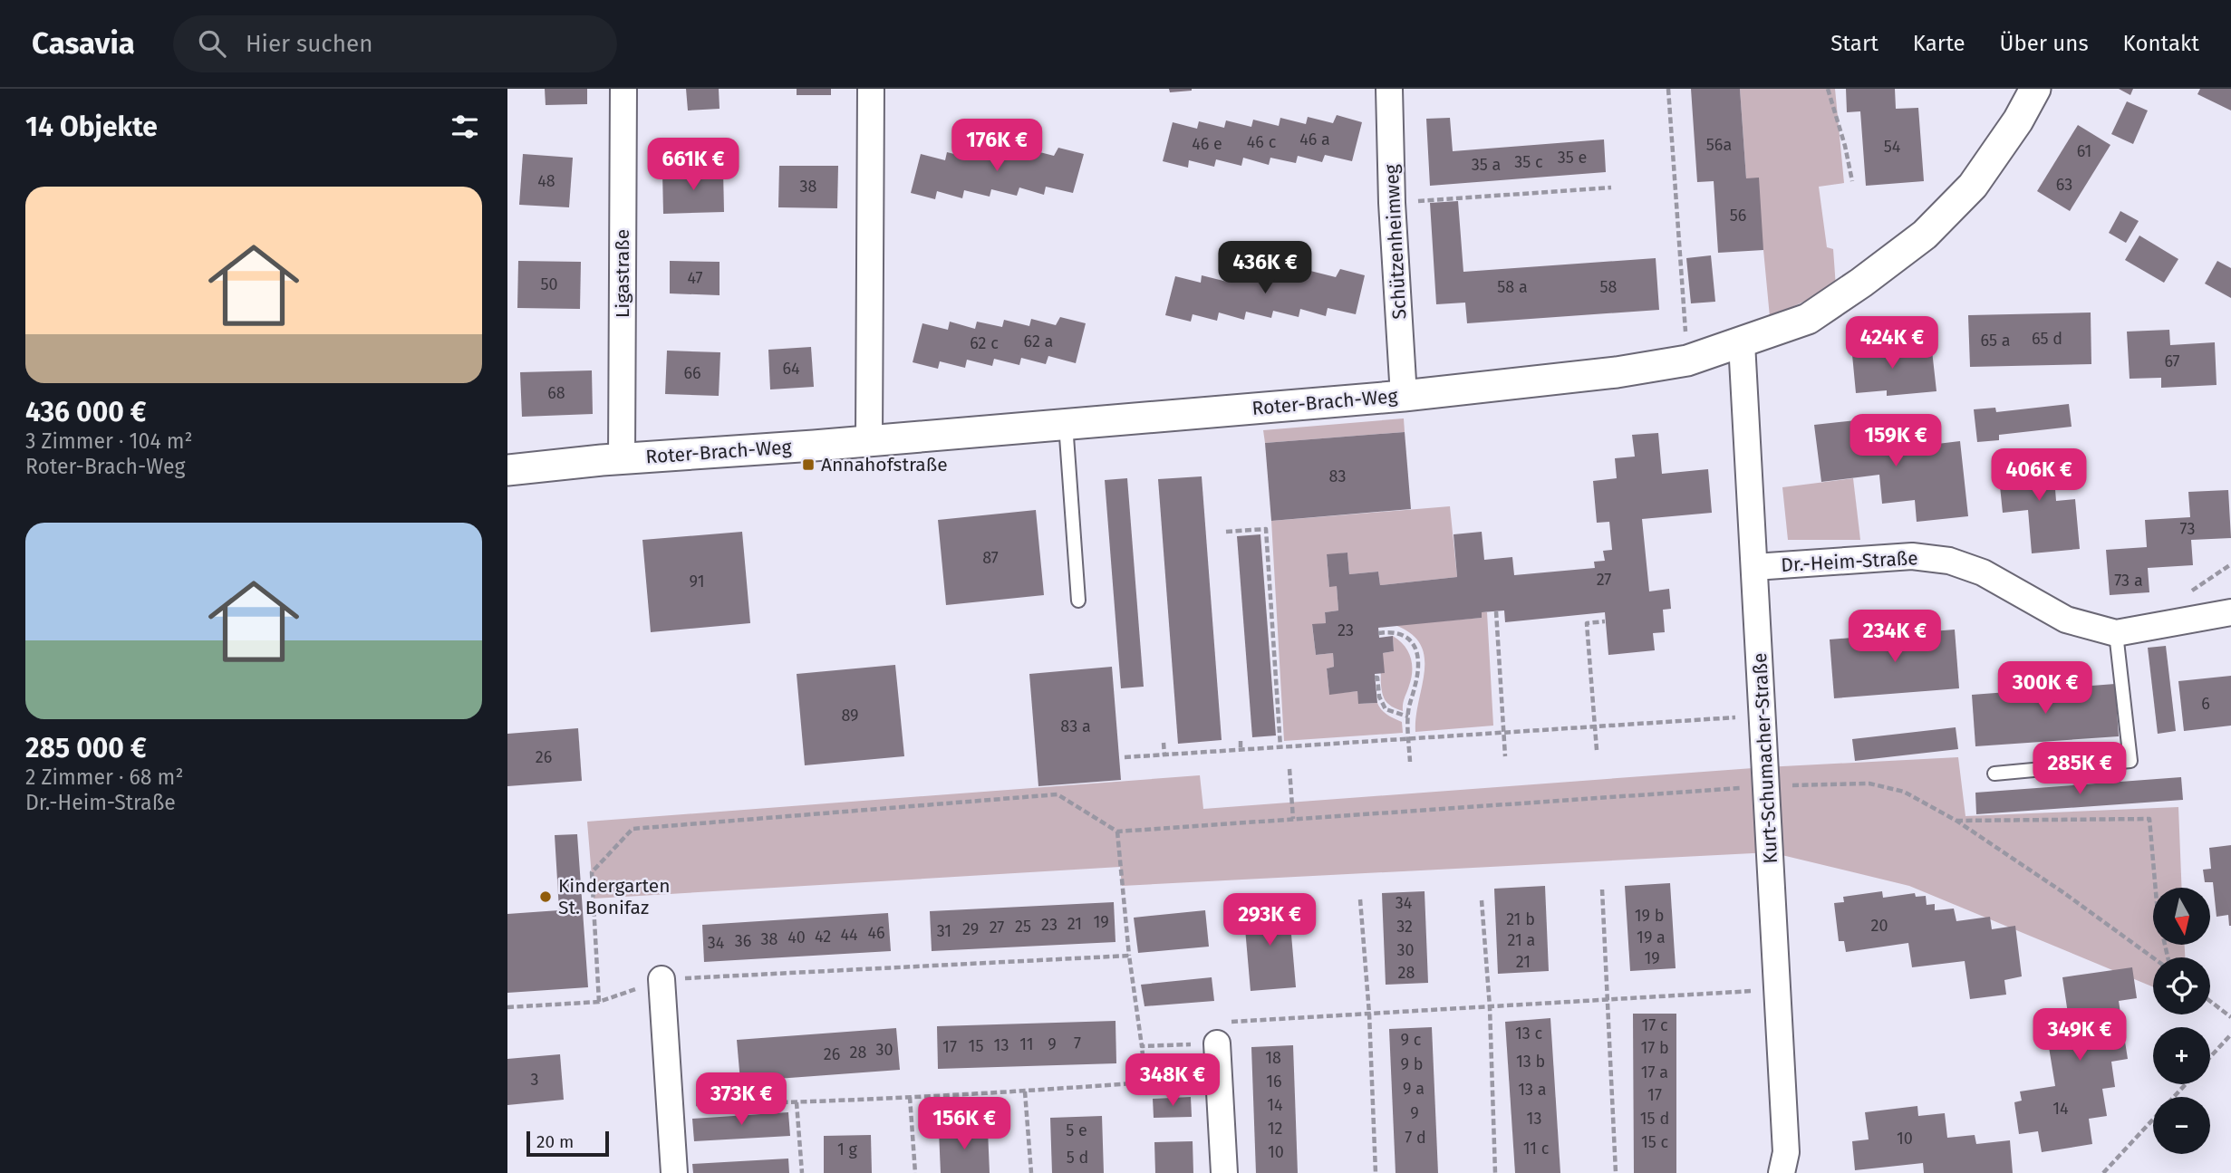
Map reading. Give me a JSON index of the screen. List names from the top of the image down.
{
  "streets": {
    "street": [
      "Schützenheimweg",
      "Ligastraße",
      "Roter-Brach-Weg",
      "Dr.-Heim-Straße",
      "Kurt-Schumacher-Straße"
    ]
  },
  "crossings": [
    ["Schützenheimweg", "Roter-Brach-Weg"],
    ["Ligastraße", "Roter-Brach-Weg"],
    ["Roter-Brach-Weg", "Kurt-Schumacher-Straße"],
    ["Dr.-Heim-Straße", "Kurt-Schumacher-Straße"]
  ],
  "places": {
    "transit": ["Annahofstraße"],
    "other": ["Kindergarten St. Bonifaz"]
  },
  "house_numbers": [
    "46 a",
    "46 c",
    "46 e",
    "56a",
    "54",
    "61",
    "35 e",
    "35 c",
    "35 a",
    "48",
    "63",
    "38",
    "56",
    "47",
    "50",
    "58 a",
    "58",
    "65 d",
    "65 a",
    "62 a",
    "62 c",
    "67",
    "64",
    "66",
    "68",
    "83",
    "73",
    "87",
    "27",
    "73 a",
    "91",
    "23",
    "6",
    "89",
    "83 a",
    "26",
    "34",
    "19 b",
    "21 b",
    "19",
    "21",
    "23",
    "20",
    "25",
    "32",
    "27",
    "29",
    "31",
    "46",
    "44",
    "42",
    "40",
    "19 a",
    "38",
    "21 a",
    "36",
    "34",
    "30",
    "19",
    "21",
    "28",
    "17 c",
    "13 c",
    "9 c",
    "7",
    "11",
    "9",
    "13",
    "15",
    "17",
    "17 b",
    "30",
    "28",
    "26",
    "18",
    "13 b",
    "9 b",
    "17 a",
    "3",
    "16",
    "9 a",
    "13 a",
    "17",
    "14",
    "14",
    "9",
    "13",
    "15 d",
    "12",
    "5 e",
    "7 d",
    "10",
    "15 c",
    "11 c",
    "1 g",
    "10",
    "5 d"
  ],
  "scale_bar": "20 m",
  "north": "bottom",
  "page": {
    "header": "Casavia",
    "search": "Hier suchen",
    "nav": [
      "Start",
      "Karte",
      "Über uns",
      "Kontakt"
    ],
    "heading": "14 Objekte",
    "price": [
      "176K €",
      "661K €",
      "436K €",
      "424K €",
      "159K €",
      "406K €",
      "234K €",
      "300K €",
      "285K €",
      "293K €",
      "349K €",
      "348K €",
      "373K €",
      "156K €"
    ],
    "list": [
      {
        "name": "436 000 €",
        "note": "3 Zimmer · 104 m² · Roter-Brach-Weg"
      },
      {
        "name": "285 000 €",
        "note": "2 Zimmer · 68 m² · Dr.-Heim-Straße"
      }
    ],
    "map_buttons": ["+", "−"],
    "scale": "20 m"
  }
}
